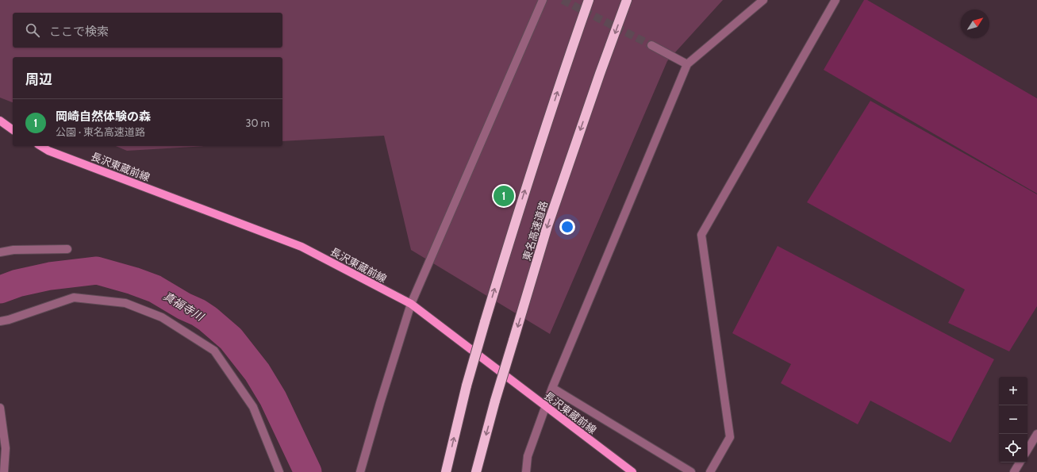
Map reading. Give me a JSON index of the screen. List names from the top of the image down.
{
  "streets": {
    "highway": ["東名高速道路"],
    "main road": ["長沢東蔵前線"]
  },
  "water": ["真福寺川"],
  "north": "top right",
  "page": {
    "search": "ここで検索",
    "heading": "周辺",
    "list": [
      {
        "mark": "1",
        "name": "岡崎自然体験の森",
        "note": "公園 · 東名高速道路",
        "value": "30 m"
      }
    ],
    "pins": "1",
    "map_buttons": ["+", "−"]
  }
}
